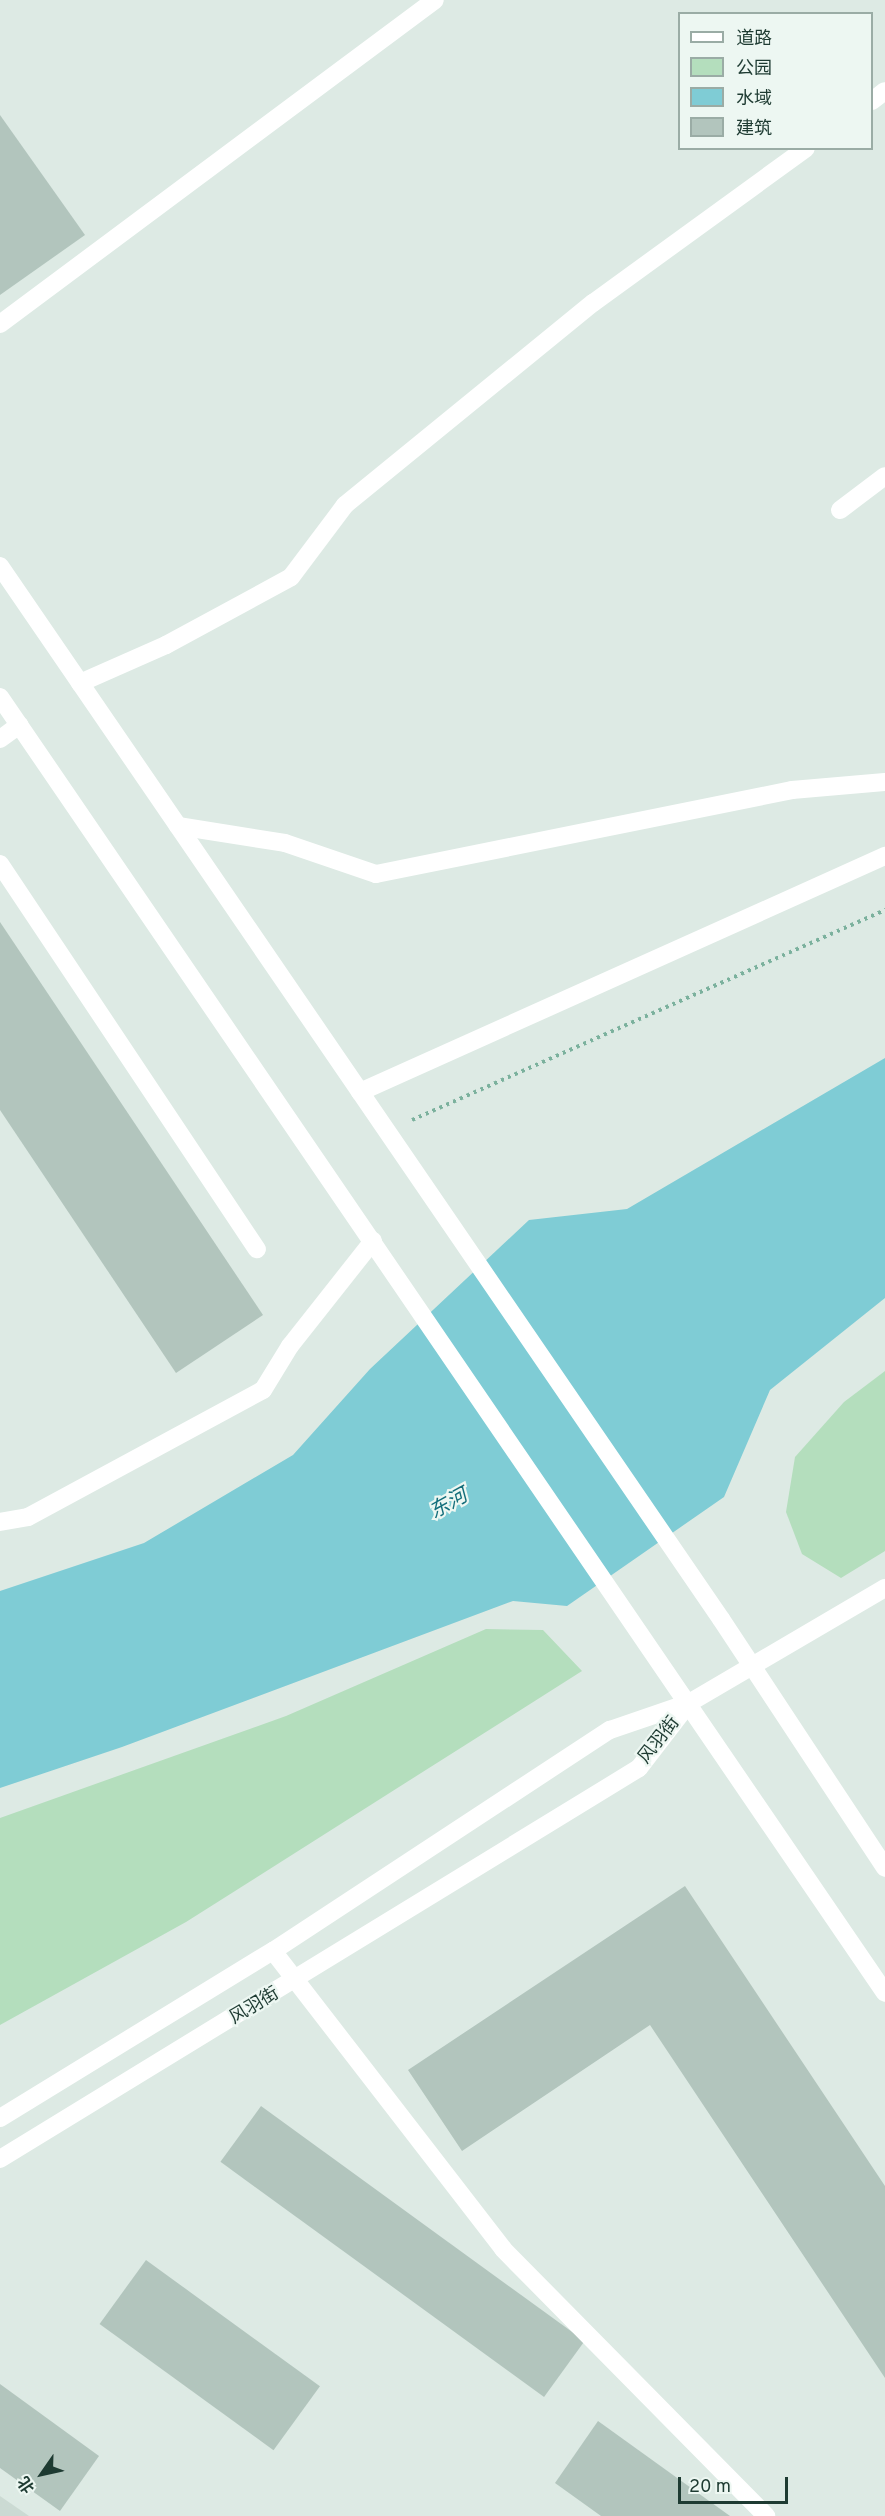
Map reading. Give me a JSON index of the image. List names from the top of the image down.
{
  "streets": {
    "street": ["风羽街"]
  },
  "water": ["东河"],
  "legend": [
    "道路",
    "公园",
    "水域",
    "建筑"
  ],
  "scale_bar": "20 m",
  "north": "bottom left"
}
